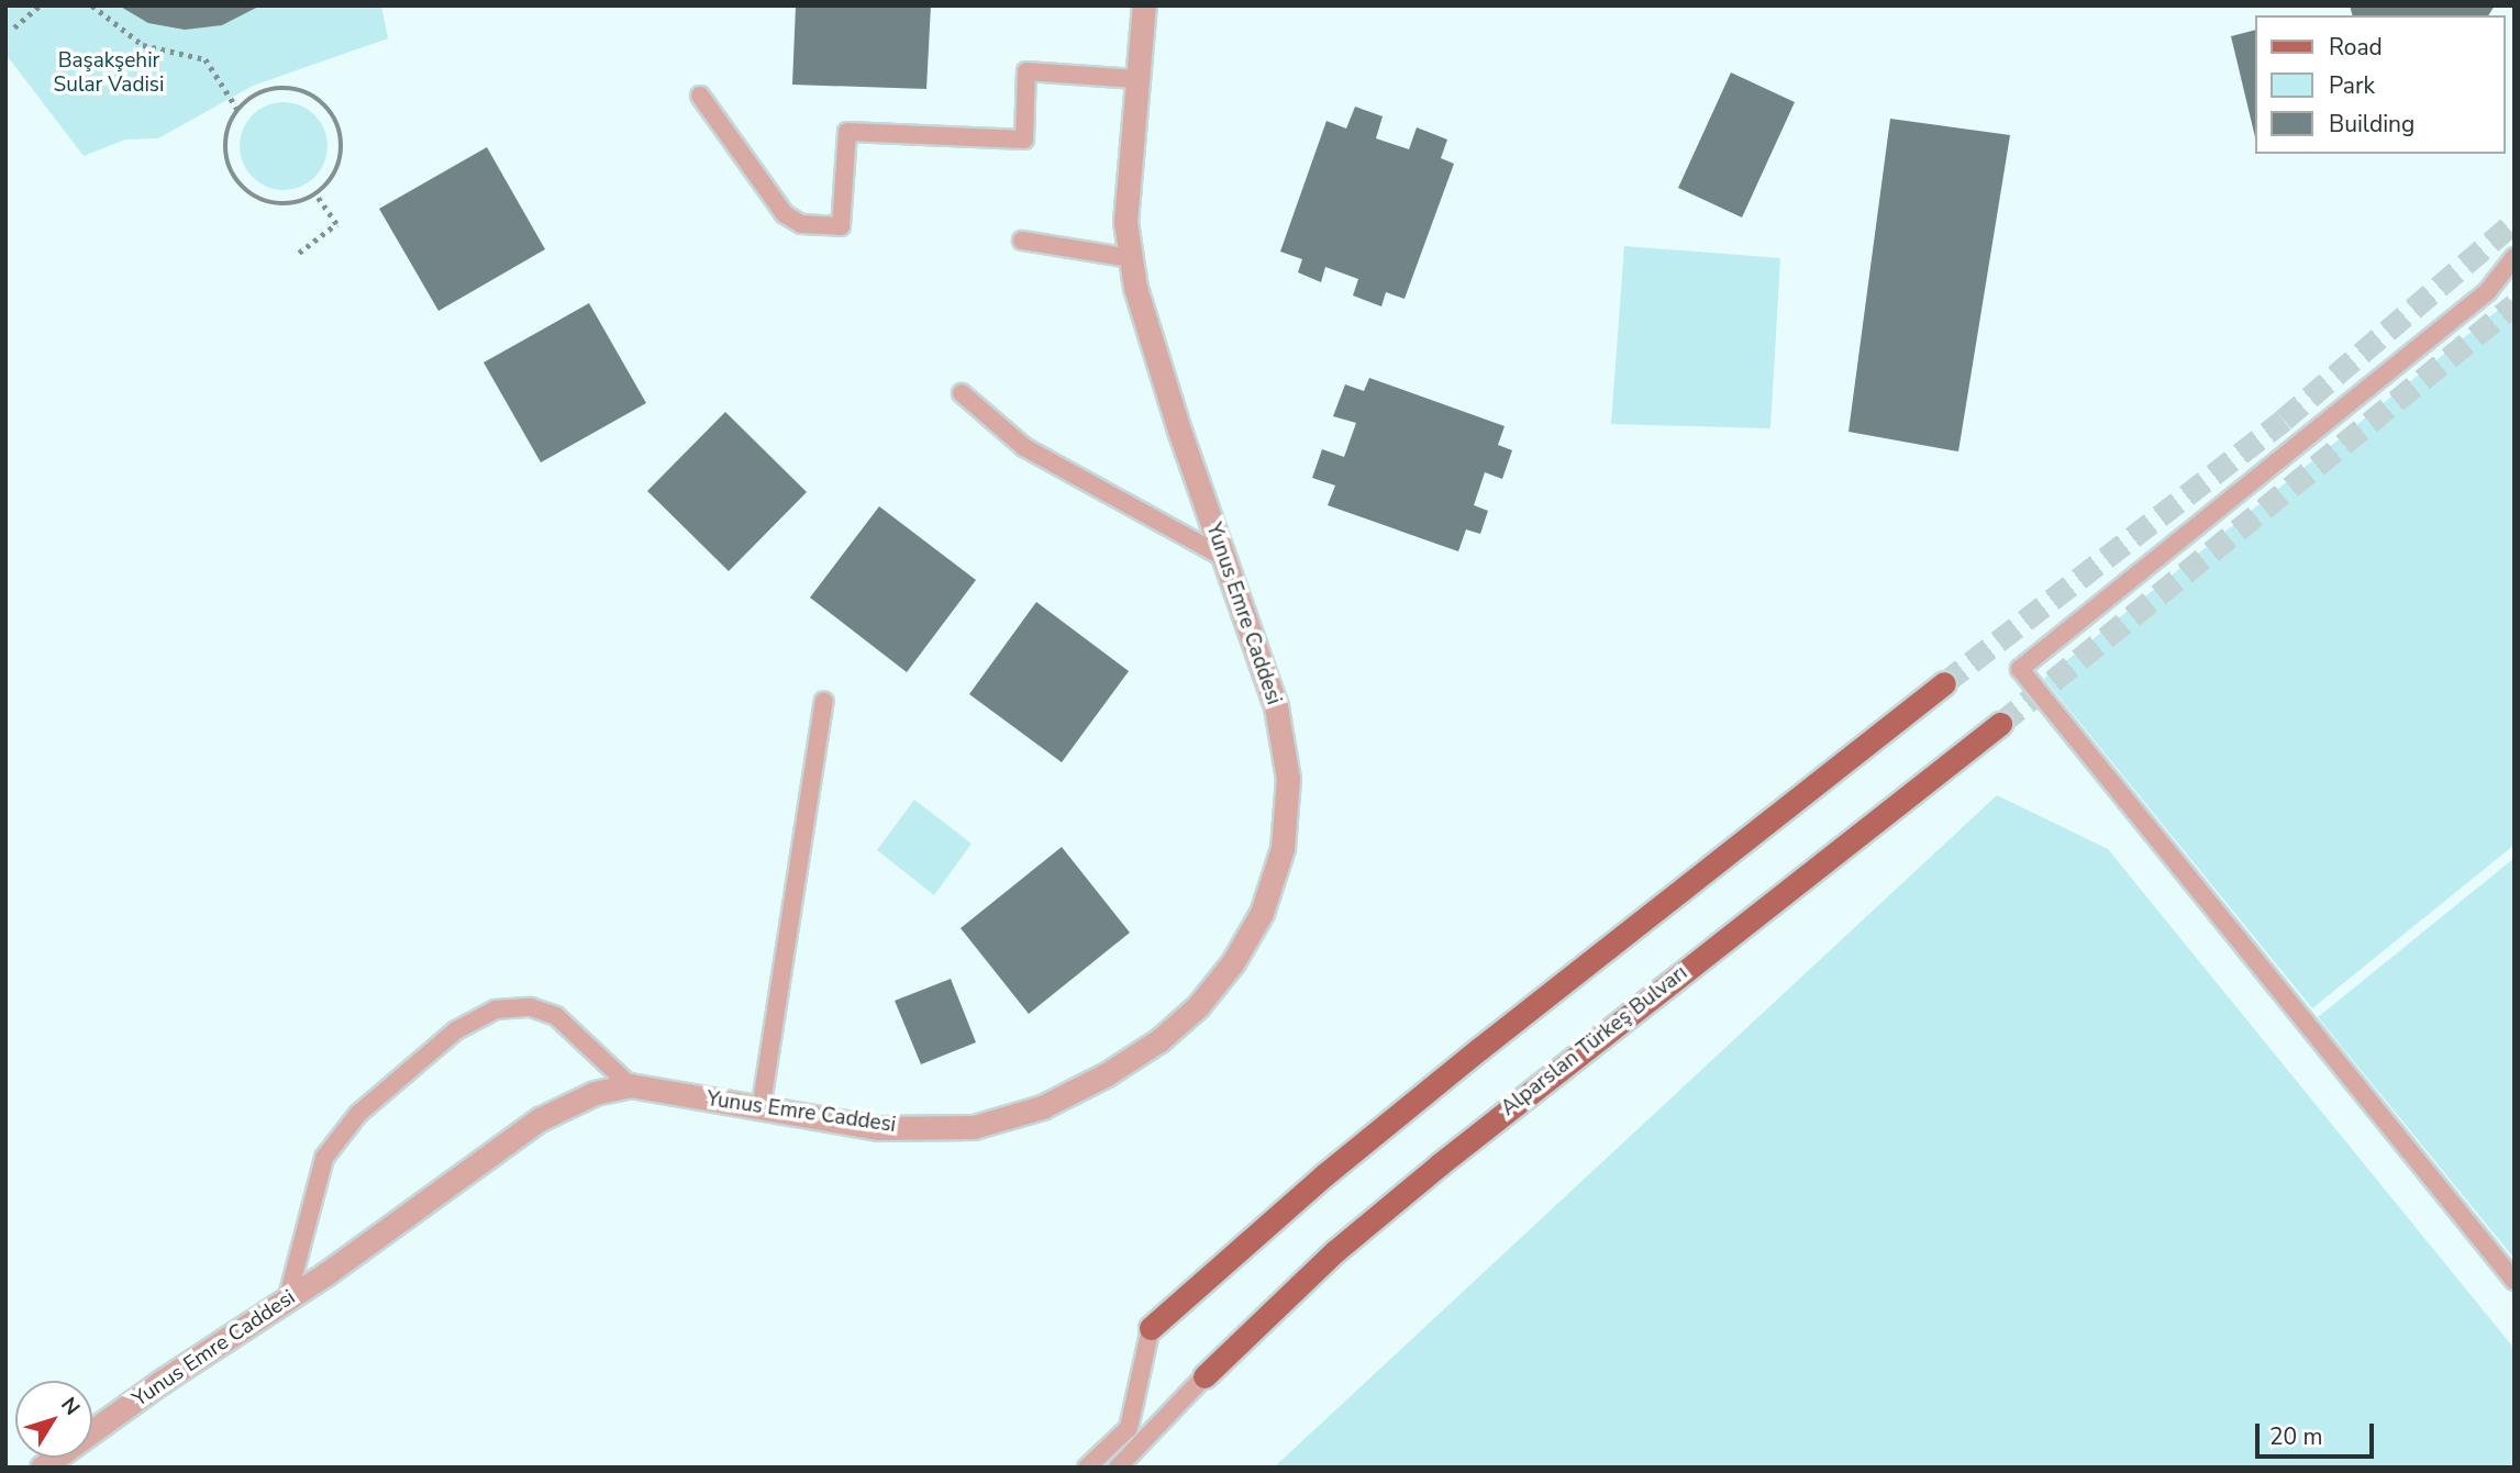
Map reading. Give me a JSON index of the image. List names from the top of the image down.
{
  "streets": {
    "main road": ["Alparslan Türkeş Bulvarı"],
    "street": ["Yunus Emre Caddesi"]
  },
  "parks": ["Başakşehir Sular Vadisi"],
  "legend": ["Road", "Park", "Building"],
  "scale_bar": "20 m",
  "north": "top right"
}
